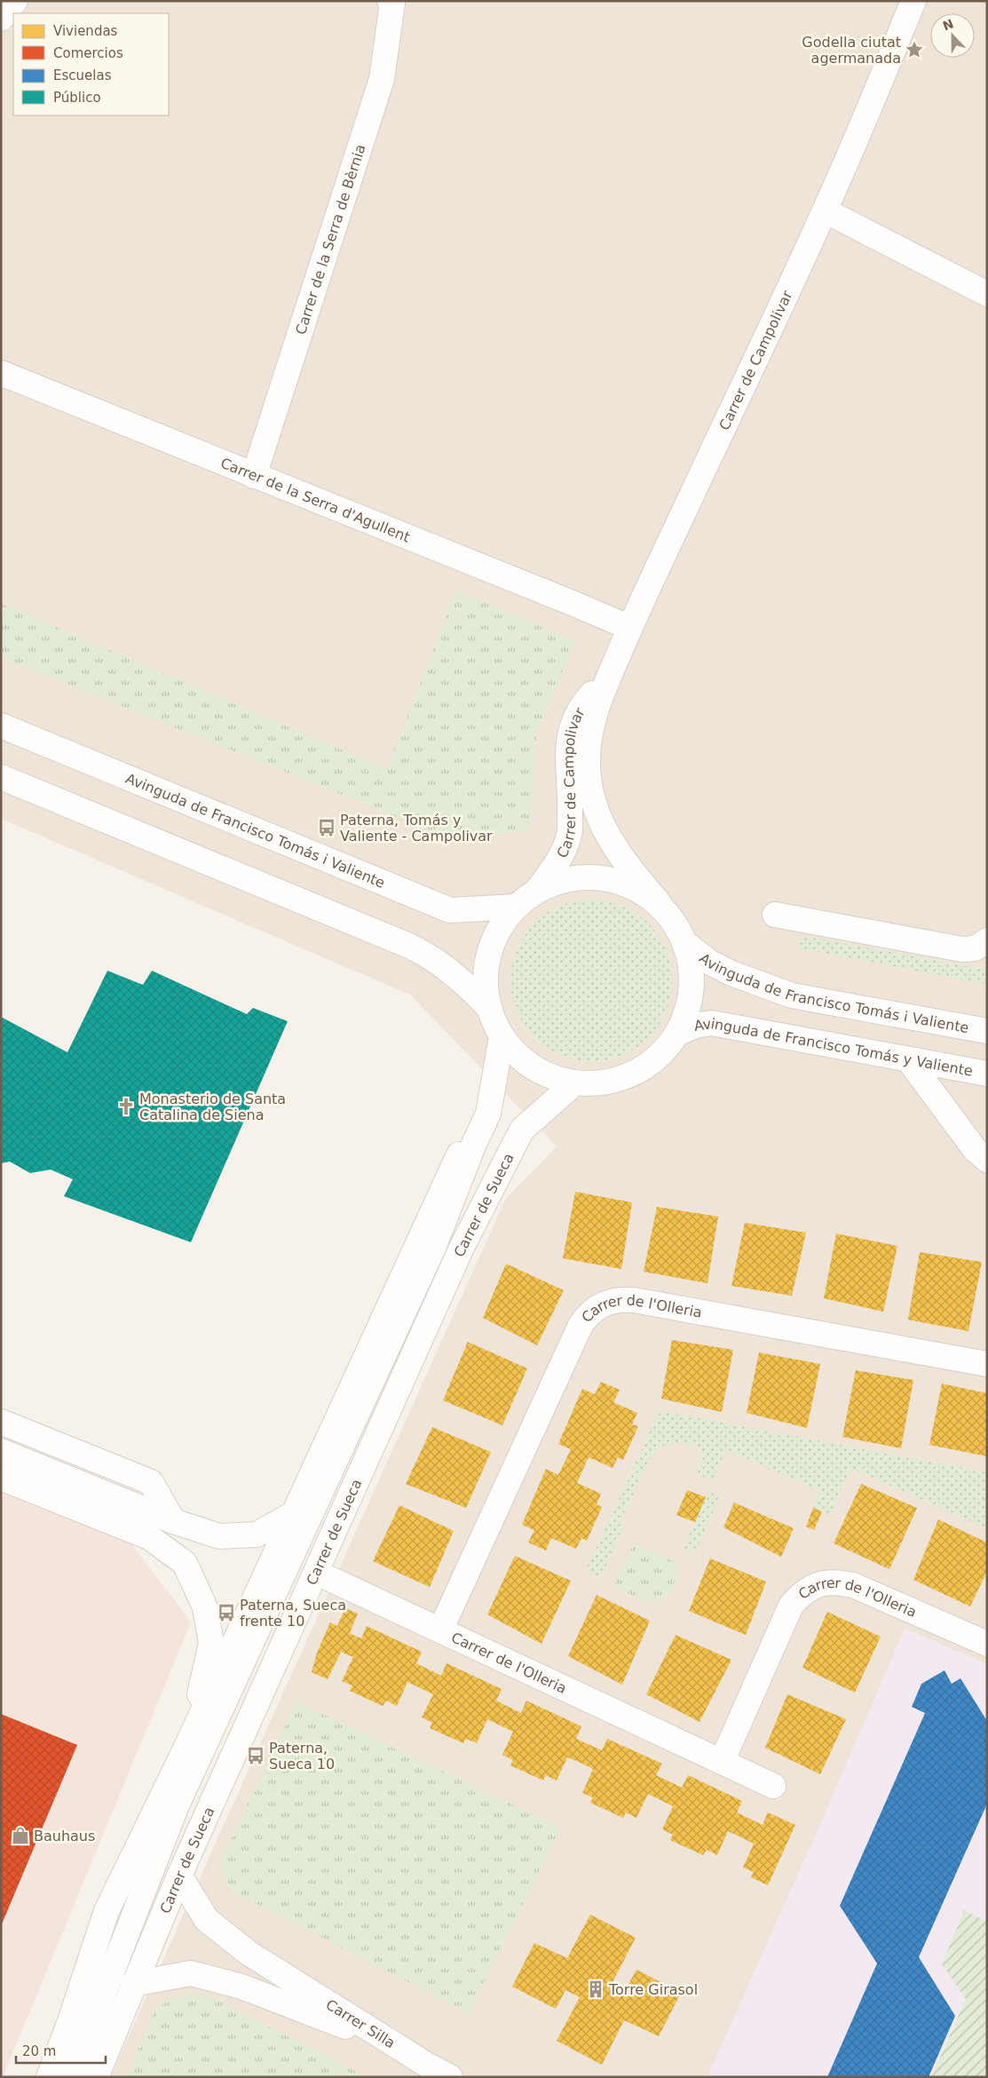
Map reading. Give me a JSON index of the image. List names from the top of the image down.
{
  "streets": {
    "street": [
      "Carrer de la Serra de Bèrnia",
      "Carrer de Campolivar",
      "Carrer de la Serra d'Agullent",
      "Avinguda de Francisco Tomás i Valiente",
      "Avinguda de Francisco Tomás y Valiente",
      "Carrer de Sueca",
      "Carrer de l'Olleria",
      "Carrer Silla"
    ]
  },
  "crossings": [
    ["Carrer de la Serra de Bèrnia", "Carrer de la Serra d'Agullent"],
    ["Carrer de Campolivar", "Carrer de la Serra d'Agullent"],
    ["Carrer de Campolivar", "Avinguda de Francisco Tomás i Valiente"],
    ["Carrer de Sueca", "Carrer de l'Olleria"],
    ["Carrer de Sueca", "Carrer Silla"]
  ],
  "places": {
    "place": ["Godella ciutat agermanada"],
    "bus stop": ["Paterna, Tomás y Valiente - Campolivar", "Paterna, Sueca frente 10", "Paterna, Sueca 10"],
    "church": ["Monasterio de Santa Catalina de Siena"],
    "shop": ["Bauhaus"],
    "building": ["Torre Girasol"]
  },
  "legend": [
    "Viviendas",
    "Comercios",
    "Escuelas",
    "Público"
  ],
  "scale_bar": "20 m",
  "north": "top"
}
